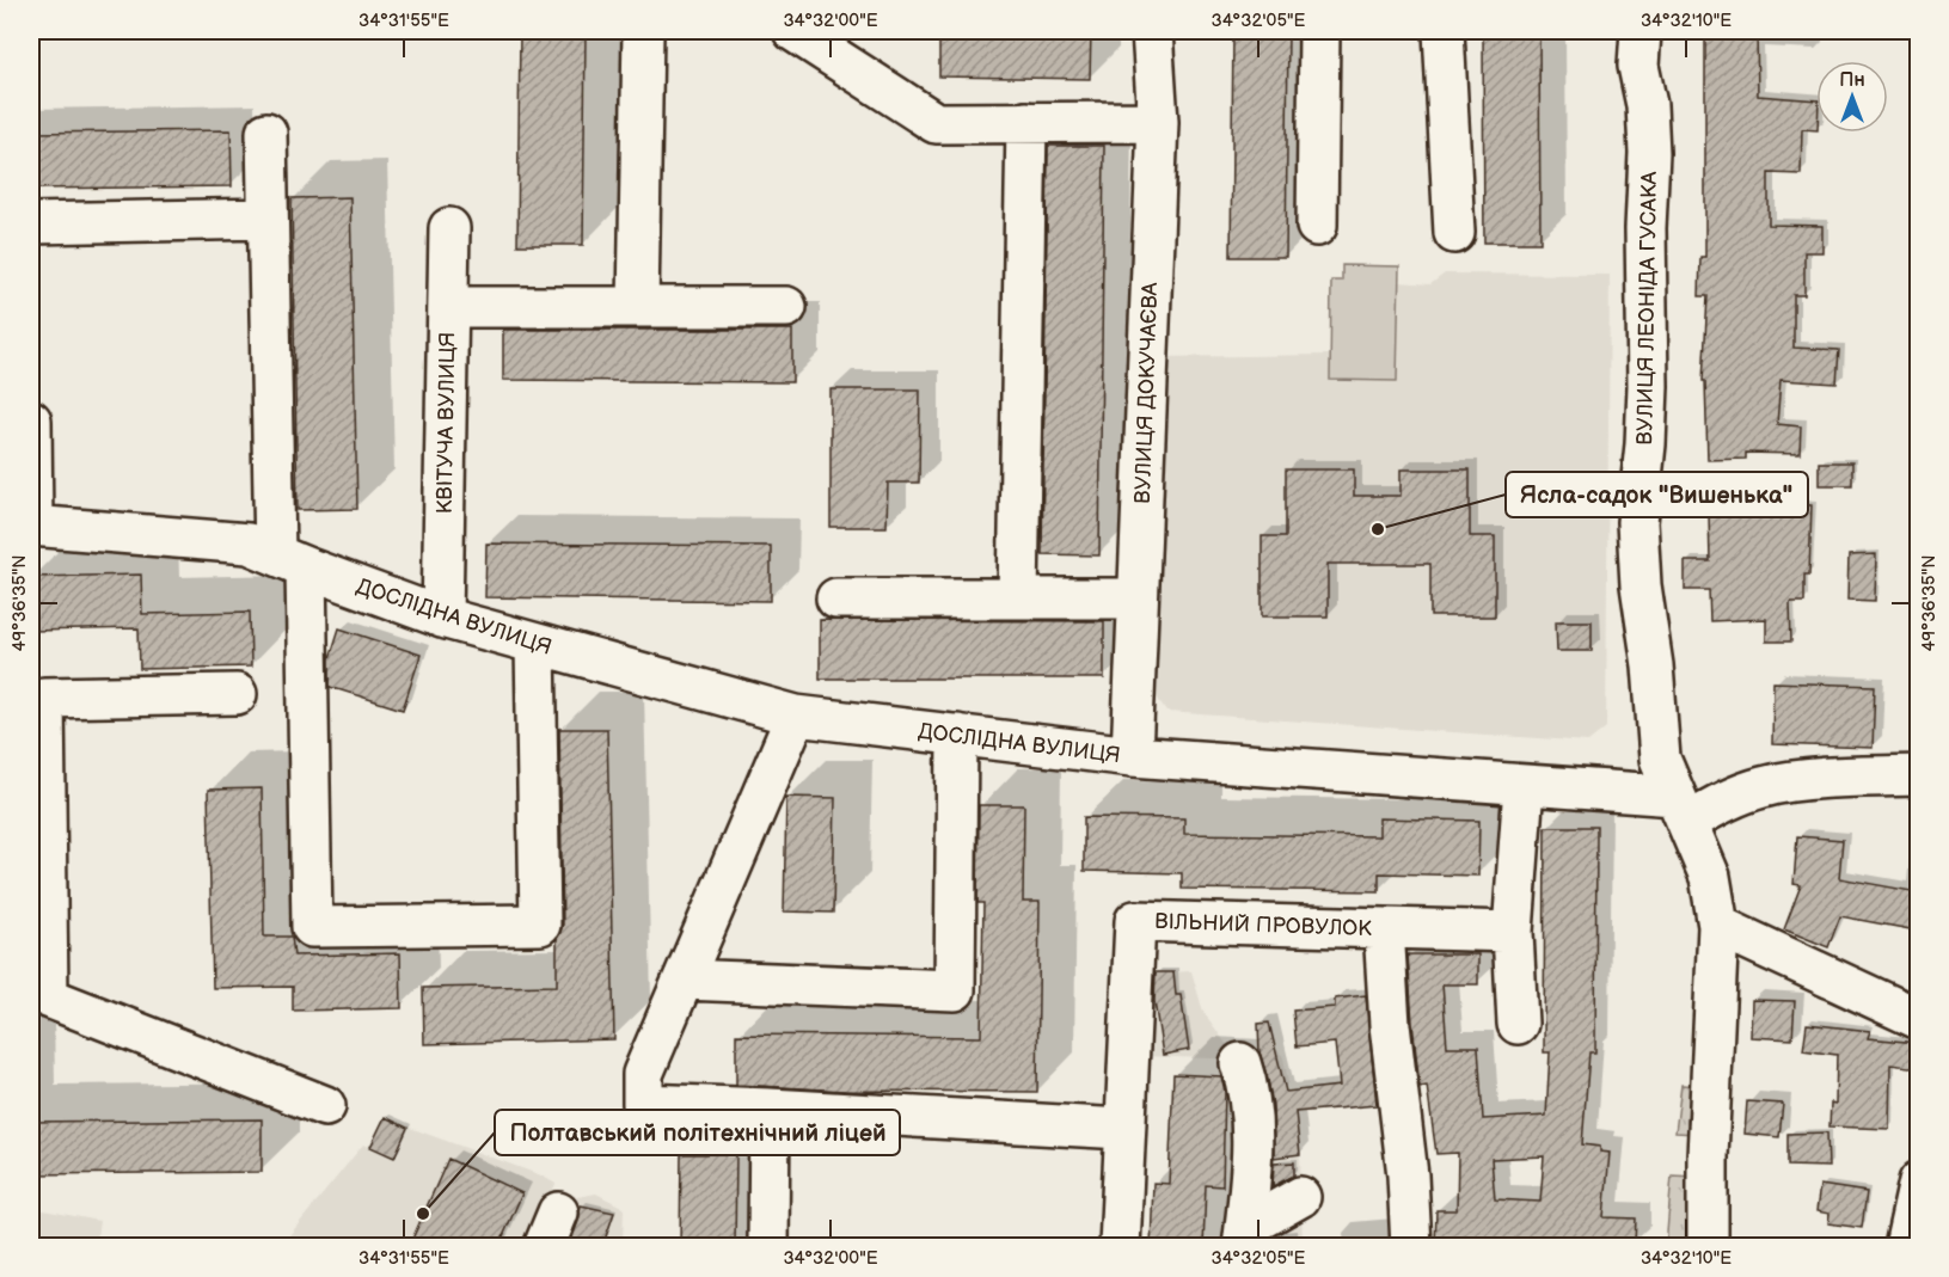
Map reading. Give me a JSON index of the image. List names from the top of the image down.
{
  "streets": {
    "street": [
      "ВУЛИЦЯ ЛЕОНІДА ГУСАКА",
      "ВУЛИЦЯ ДОКУЧАЄВА",
      "КВІТУЧА ВУЛИЦЯ",
      "ДОСЛІДНА ВУЛИЦЯ",
      "ВІЛЬНИЙ ПРОВУЛОК"
    ]
  },
  "crossings": [
    ["ВУЛИЦЯ ЛЕОНІДА ГУСАКА", "ДОСЛІДНА ВУЛИЦЯ"],
    ["ВУЛИЦЯ ДОКУЧАЄВА", "ДОСЛІДНА ВУЛИЦЯ"],
    ["КВІТУЧА ВУЛИЦЯ", "ДОСЛІДНА ВУЛИЦЯ"]
  ],
  "places": ["Ясла-садок \"Вишенька\"", "Полтавський політехнічний ліцей"],
  "north": "top",
  "coordinates": [
    "34°31'55\"E",
    "34°32'00\"E",
    "34°32'05\"E",
    "34°32'10\"E",
    "49°36'35\"N"
  ]
}
